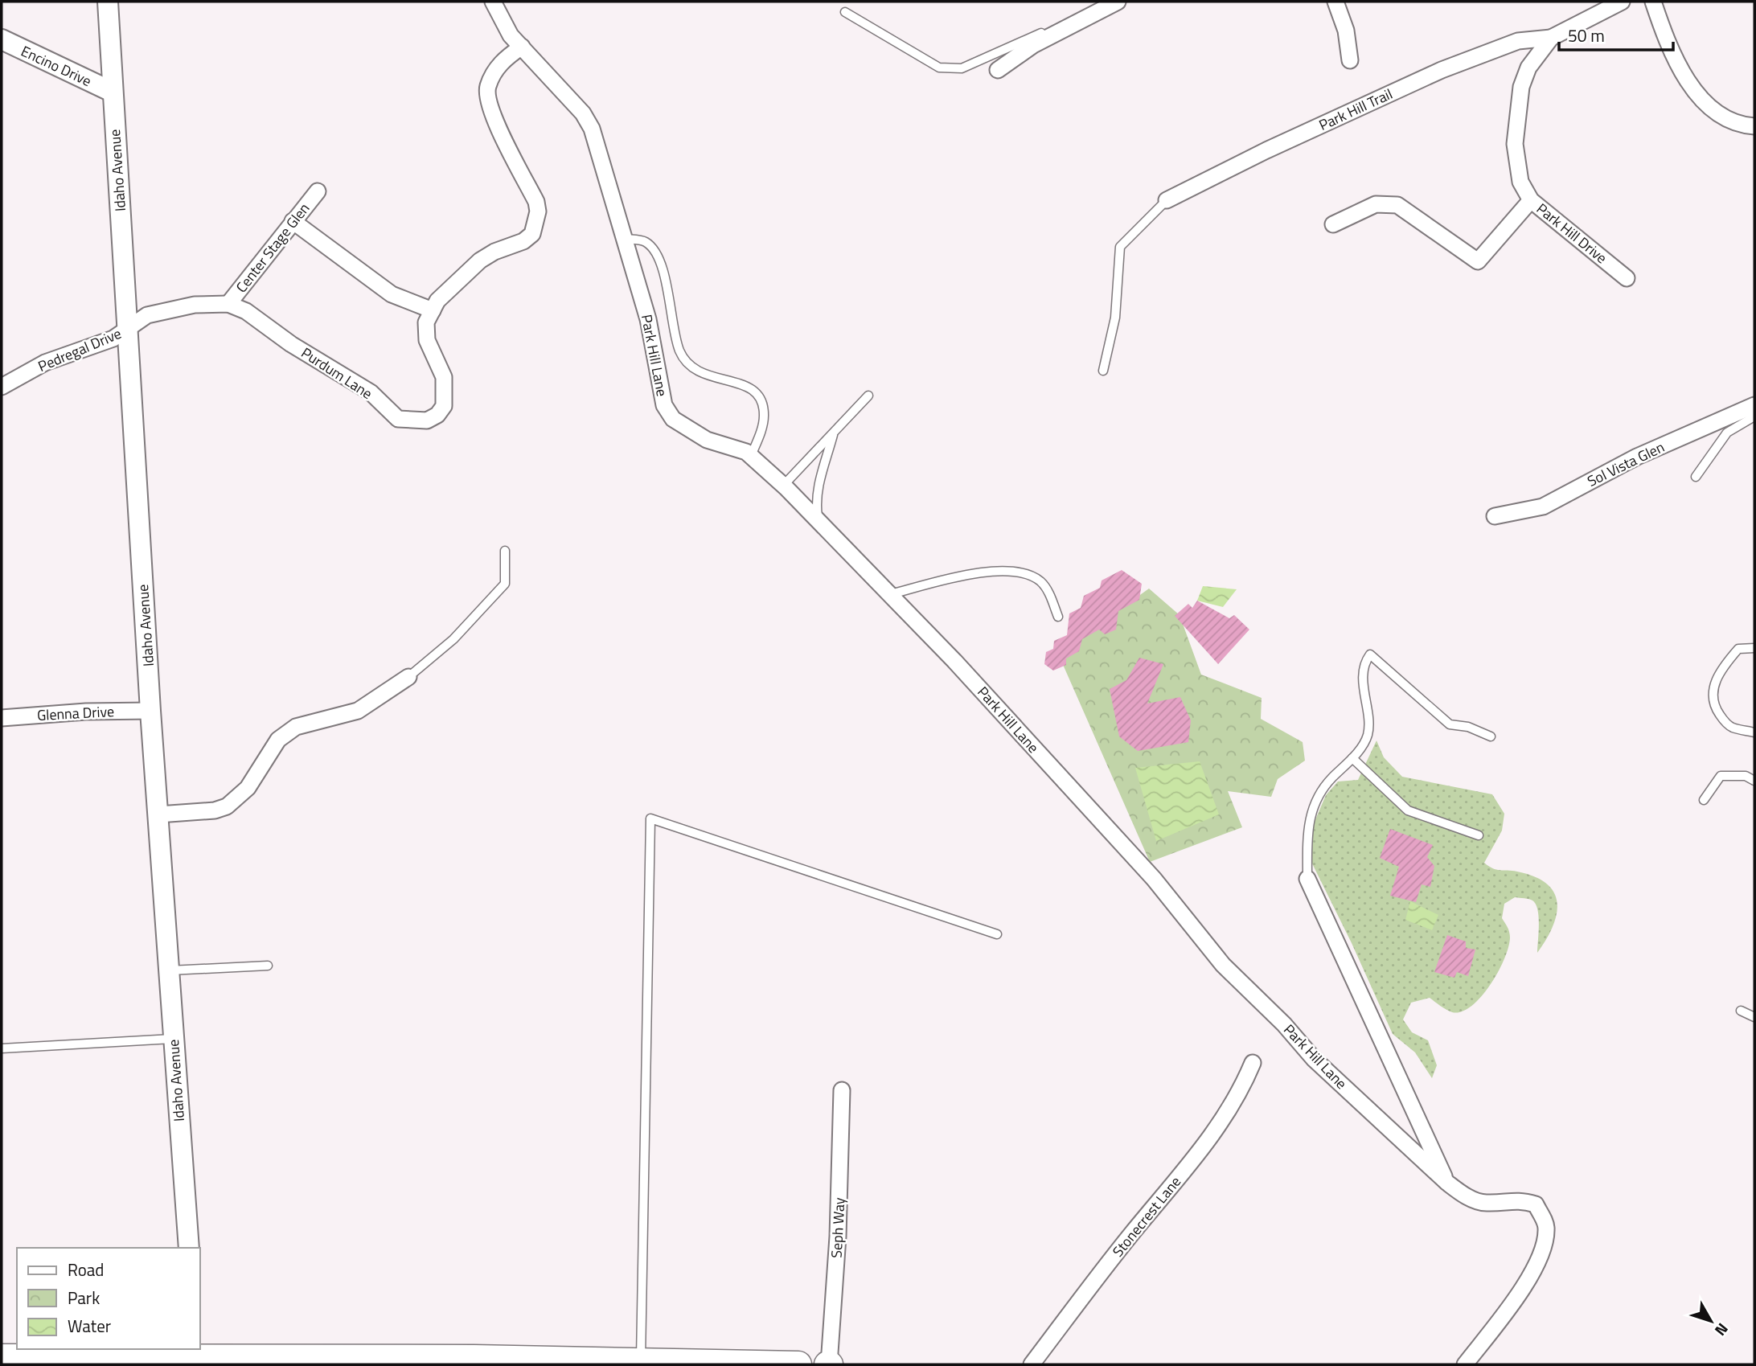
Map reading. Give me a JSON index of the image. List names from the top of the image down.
{
  "streets": {
    "street": [
      "Encino Drive",
      "Park Hill Trail",
      "Idaho Avenue",
      "Park Hill Drive",
      "Center Stage Glen",
      "Pedregal Drive",
      "Park Hill Lane",
      "Purdum Lane",
      "Sol Vista Glen",
      "Glenna Drive",
      "Stonecrest Lane",
      "Seph Way"
    ]
  },
  "crossings": [
    ["Encino Drive", "Idaho Avenue"],
    ["Park Hill Trail", "Park Hill Drive"],
    ["Idaho Avenue", "Pedregal Drive"],
    ["Idaho Avenue", "Purdum Lane"],
    ["Idaho Avenue", "Glenna Drive"],
    ["Center Stage Glen", "Purdum Lane"],
    ["Pedregal Drive", "Purdum Lane"],
    ["Park Hill Lane", "Purdum Lane"]
  ],
  "legend": ["Road", "Park", "Water"],
  "scale_bar": "50 m",
  "north": "bottom right"
}
